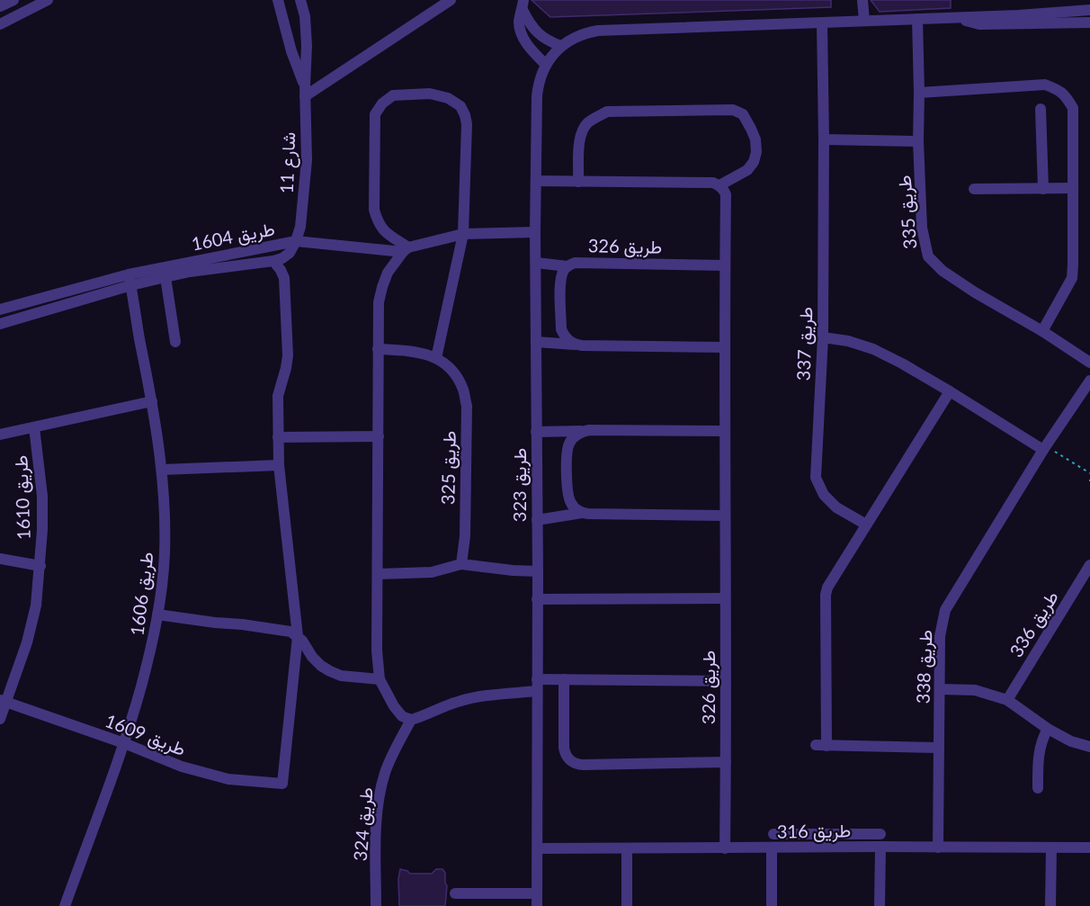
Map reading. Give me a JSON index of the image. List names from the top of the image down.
{
  "streets": {
    "street": [
      "شارع 11",
      "طريق 335",
      "طريق 1604",
      "طريق 326",
      "طريق 337",
      "طريق 325",
      "طريق 323",
      "طريق 1610",
      "طريق 1606",
      "طريق 336",
      "طريق 338",
      "طريق 1609",
      "طريق 324",
      "طريق 316"
    ]
  },
  "crossings": [
    ["شارع 11", "طريق 1604"],
    ["طريق 335", "طريق 323"],
    ["طريق 1604", "طريق 1606"],
    ["طريق 326", "طريق 316"],
    ["طريق 337", "طريق 323"],
    ["طريق 323", "طريق 316"],
    ["طريق 1610", "طريق 1606"],
    ["طريق 1610", "طريق 1609"],
    ["طريق 1606", "طريق 1609"],
    ["طريق 338", "طريق 316"]
  ]
}
